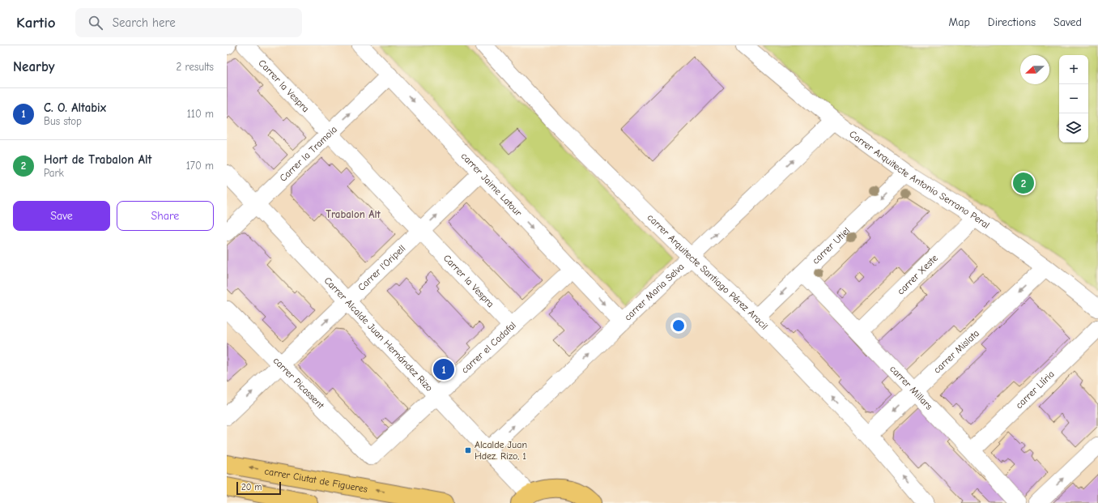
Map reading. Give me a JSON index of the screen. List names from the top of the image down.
{
  "streets": {
    "main road": ["carrer Ciutat de Figueres"],
    "street": [
      "Carrer la Vespra",
      "Carrer la Tramoia",
      "Carrer Arquitecte Antonio Serrano Peral",
      "carrer Jaime Latour",
      "carrer Utiel",
      "Carrer l'Oripell",
      "carrer Arquitecte Santiago Pérez Aracil",
      "carrer Xeste",
      "carrer Maria Selva",
      "Carrer Alcalde Juan Hernández Rizo",
      "carrer el Cadafal",
      "carrer Mislata",
      "carrer Picassent",
      "carrer Millars",
      "carrer Llíria"
    ]
  },
  "crossings": [
    ["Carrer la Vespra", "carrer el Cadafal"],
    ["Carrer la Tramoia", "carrer Jaime Latour"],
    ["Carrer la Tramoia", "Carrer Alcalde Juan Hernández Rizo"],
    ["Carrer Arquitecte Antonio Serrano Peral", "carrer Utiel"],
    ["Carrer Arquitecte Antonio Serrano Peral", "carrer Xeste"],
    ["Carrer Arquitecte Antonio Serrano Peral", "carrer Maria Selva"],
    ["Carrer Arquitecte Antonio Serrano Peral", "carrer Mislata"],
    ["carrer Jaime Latour", "Carrer l'Oripell"],
    ["carrer Jaime Latour", "carrer Maria Selva"],
    ["carrer Utiel", "carrer Arquitecte Santiago Pérez Aracil"],
    ["carrer Utiel", "carrer Millars"],
    ["Carrer l'Oripell", "Carrer Alcalde Juan Hernández Rizo"],
    ["Carrer l'Oripell", "carrer Picassent"],
    ["carrer Arquitecte Santiago Pérez Aracil", "carrer Maria Selva"],
    ["carrer Arquitecte Santiago Pérez Aracil", "carrer Mislata"],
    ["carrer Xeste", "carrer Millars"],
    ["carrer Maria Selva", "Carrer Alcalde Juan Hernández Rizo"],
    ["Carrer Alcalde Juan Hernández Rizo", "carrer el Cadafal"],
    ["carrer el Cadafal", "carrer Picassent"],
    ["carrer Mislata", "carrer Millars"],
    ["carrer Millars", "carrer Llíria"]
  ],
  "one_way": [
    "Carrer la Tramoia",
    "carrer Utiel",
    "Carrer l'Oripell",
    "carrer Arquitecte Santiago Pérez Aracil",
    "carrer Maria Selva",
    "carrer Mislata"
  ],
  "districts": ["Trabalon Alt"],
  "places": {
    "transit": ["Alcalde Juan Hdez. Rizo, 1"]
  },
  "scale_bar": "20 m",
  "north": "left",
  "page": {
    "header": "Kartio",
    "search": "Search here",
    "nav": ["Map", "Directions", "Saved"],
    "heading": ["Nearby", "2 results"],
    "map_buttons": ["+", "−"],
    "list": [
      {
        "mark": "1",
        "name": "C. O. Altabix",
        "note": "Bus stop",
        "value": "110 m"
      },
      {
        "mark": "2",
        "name": "Hort de Trabalon Alt",
        "note": "Park",
        "value": "170 m"
      }
    ],
    "pins": ["2", "1"],
    "buttons": ["Save", "Share"],
    "scale": "20 m"
  }
}
